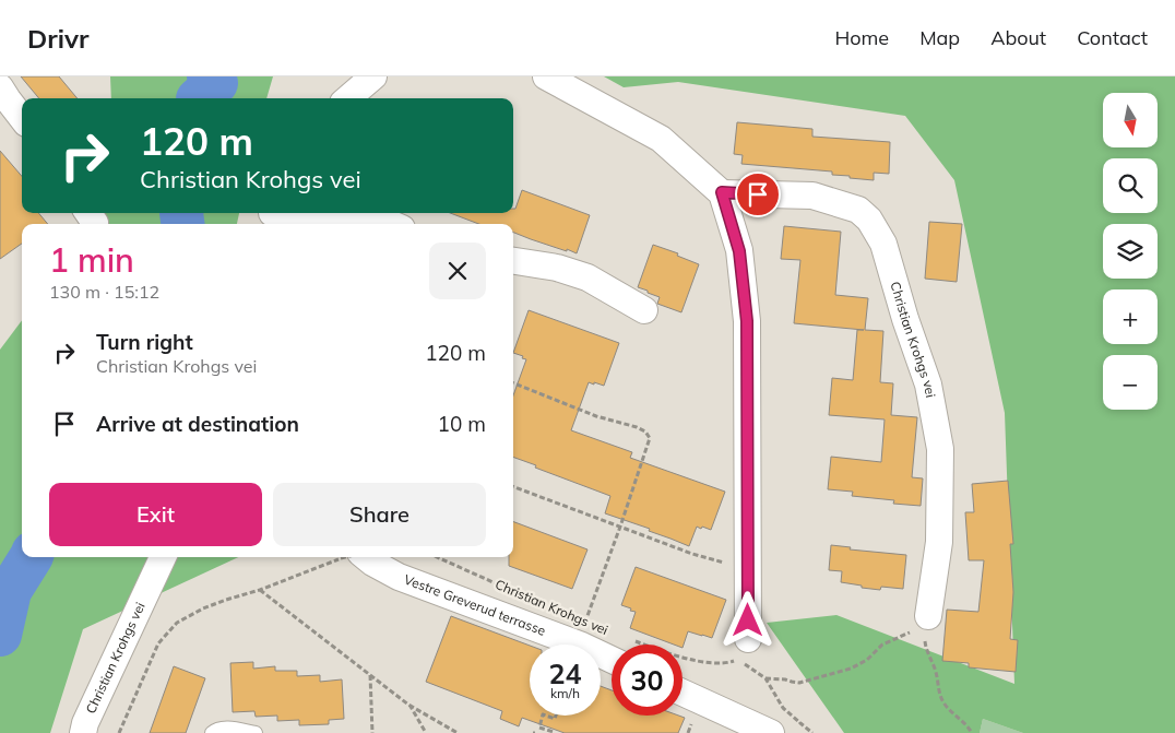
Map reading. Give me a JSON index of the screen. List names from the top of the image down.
{
  "streets": {
    "street": ["Christian Krohgs vei", "Vestre Greverud terrasse"]
  },
  "north": "bottom",
  "page": {
    "header": "Drivr",
    "nav": [
      "Home",
      "Map",
      "About",
      "Contact"
    ],
    "map_buttons": ["+", "−"],
    "turn": ["120 m", "Christian Krohgs vei"],
    "heading": ["1 min", "130 m · 15:12"],
    "list": [
      {
        "name": "Turn right",
        "note": "Christian Krohgs vei",
        "value": "120 m"
      },
      {
        "name": "Arrive at destination",
        "value": "10 m"
      }
    ],
    "buttons": ["Exit", "Share"],
    "speed": "24 km/h",
    "limit": "30"
  }
}
